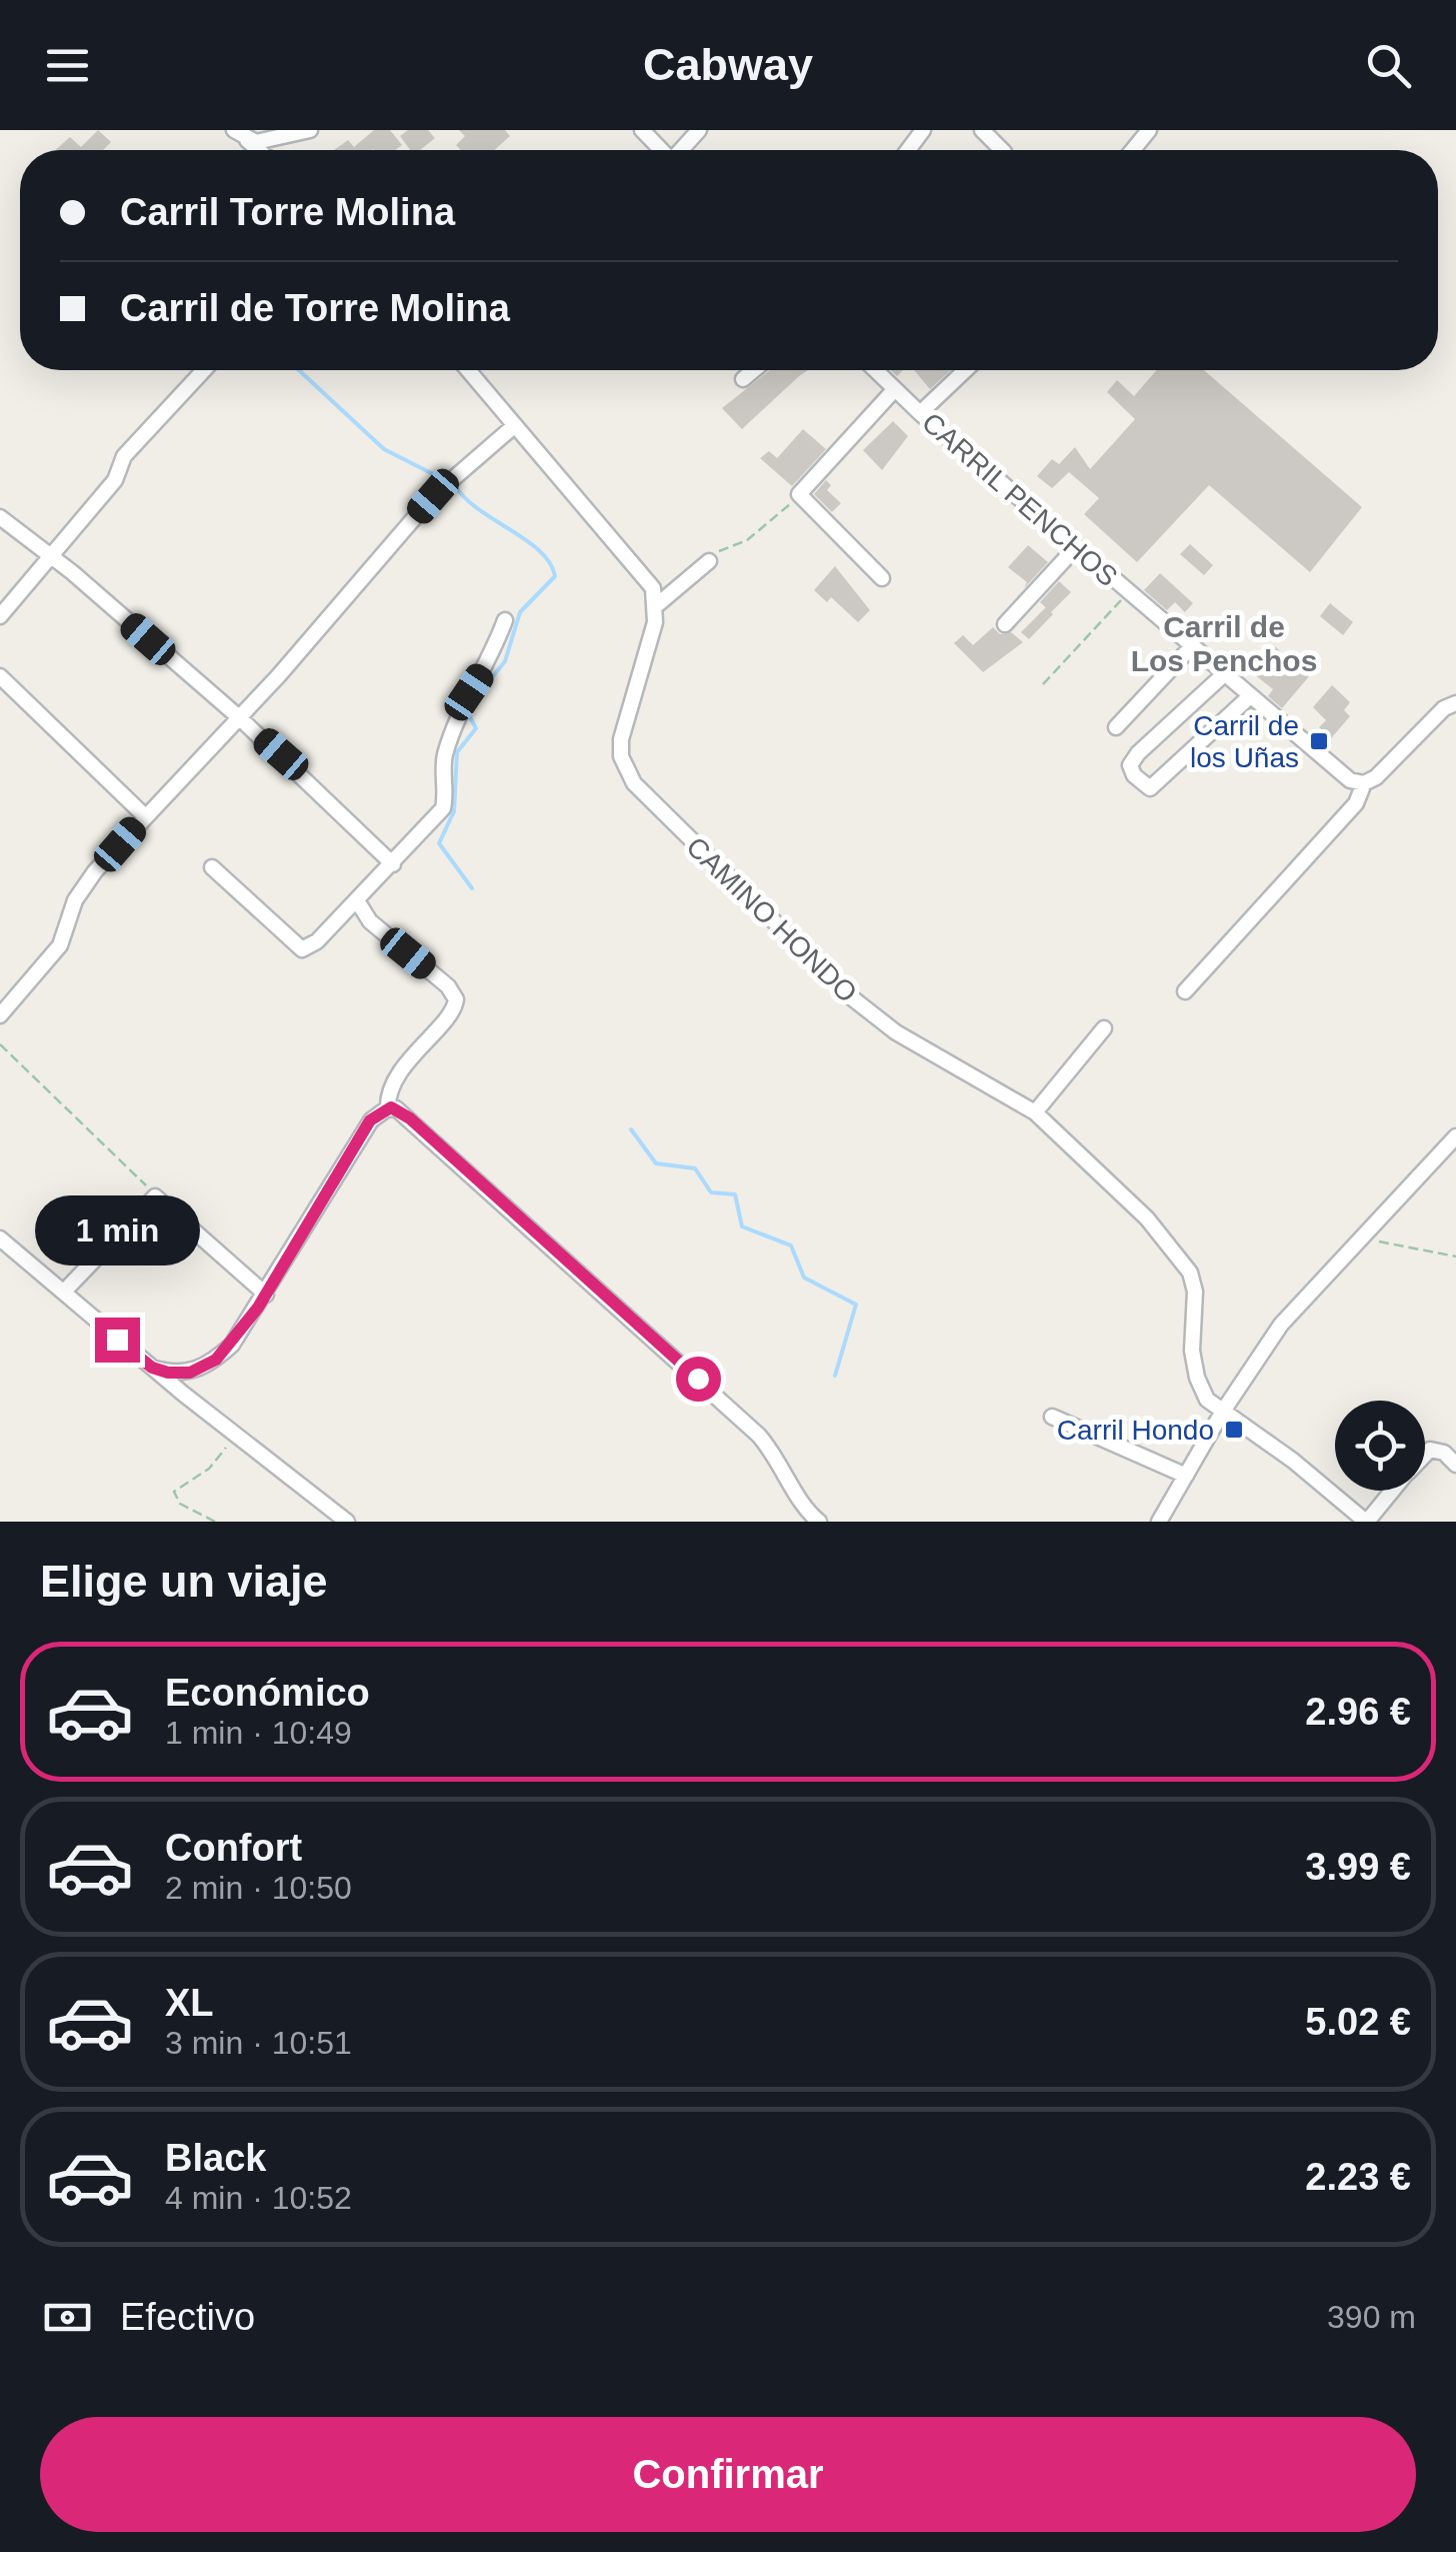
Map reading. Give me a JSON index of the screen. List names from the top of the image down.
{
  "streets": {
    "street": ["CARRIL PENCHOS", "CAMINO HONDO"]
  },
  "districts": ["Carril de Los Penchos"],
  "places": {
    "transit": ["Carril de los Uñas", "Carril Hondo"]
  },
  "page": {
    "header": "Cabway",
    "banner": ["Carril Torre Molina", "Carril de Torre Molina"],
    "bubble": "1 min",
    "heading": "Elige un viaje",
    "list": [
      {
        "name": "Económico",
        "note": "1 min · 10:49",
        "value": "2.96 €"
      },
      {
        "name": "Confort",
        "note": "2 min · 10:50",
        "value": "3.99 €"
      },
      {
        "name": "XL",
        "note": "3 min · 10:51",
        "value": "5.02 €"
      },
      {
        "name": "Black",
        "note": "4 min · 10:52",
        "value": "2.23 €"
      }
    ],
    "pay": ["Efectivo", "390 m"],
    "buttons": "Confirmar"
  }
}
